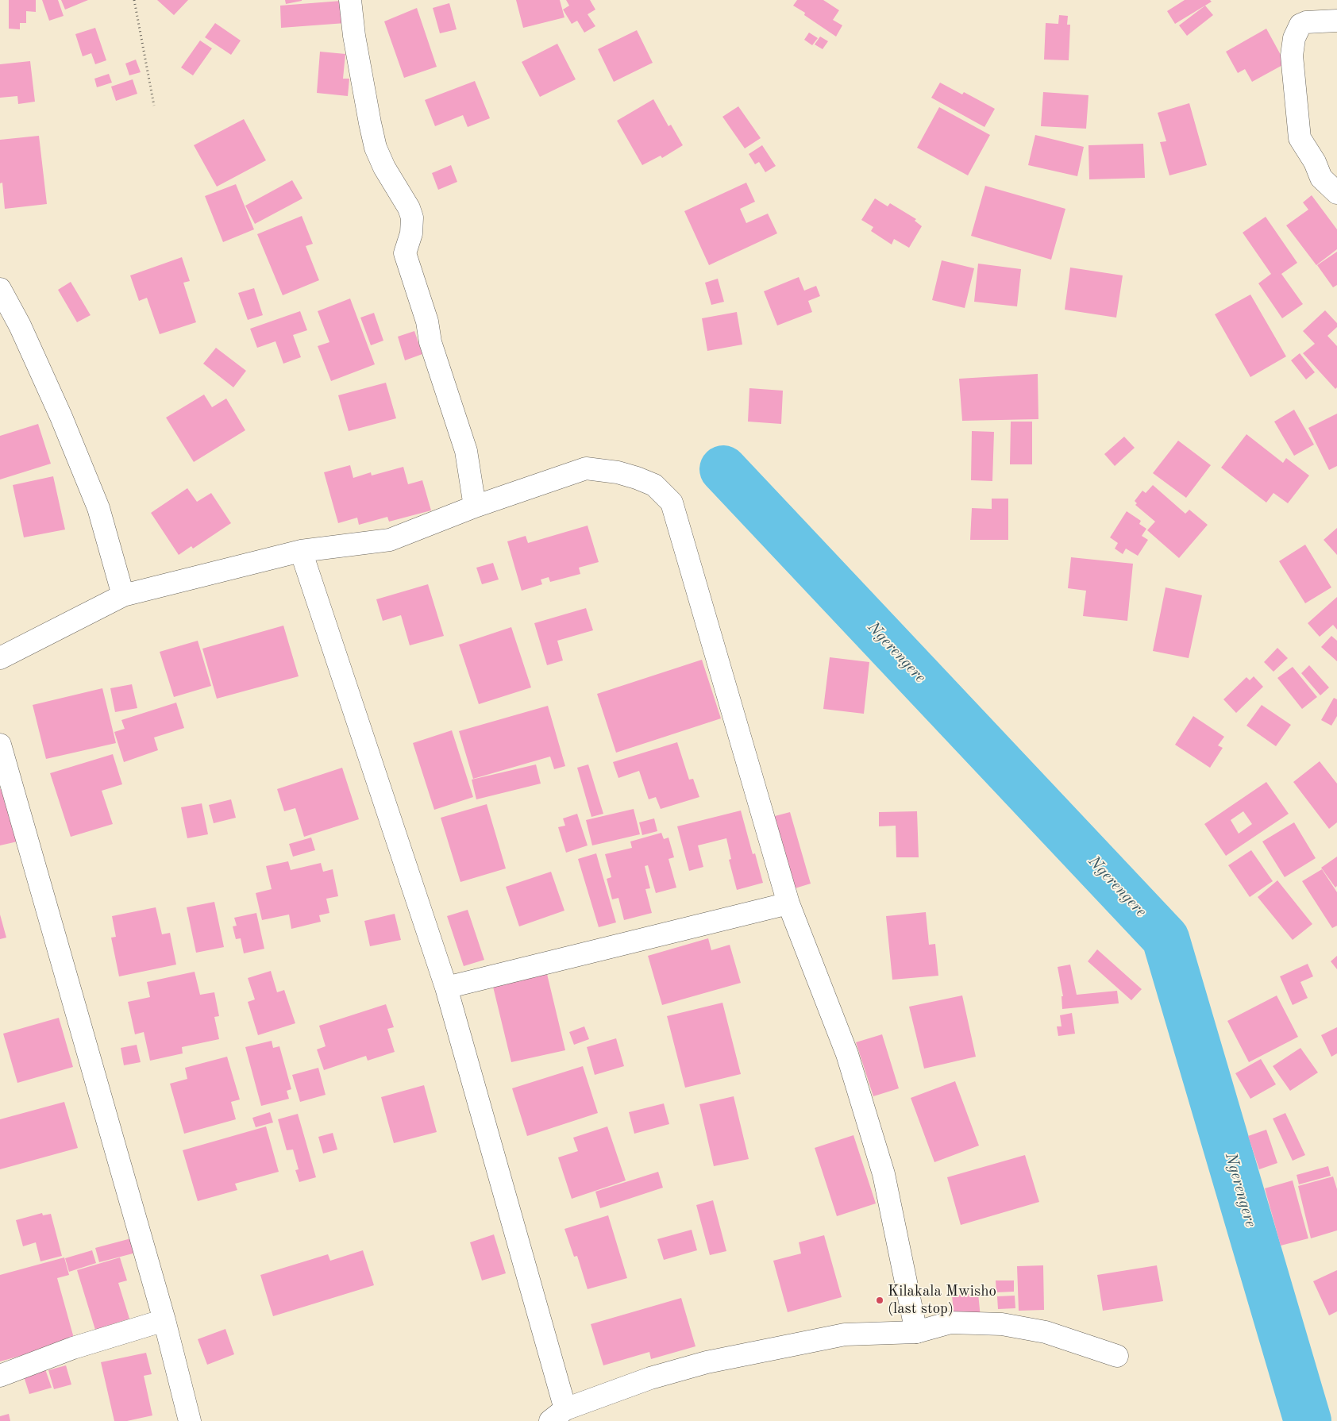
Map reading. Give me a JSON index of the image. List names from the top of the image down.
{
  "water": ["Ngerengere"],
  "places": ["Kilakala Mwisho (last stop)"]
}
